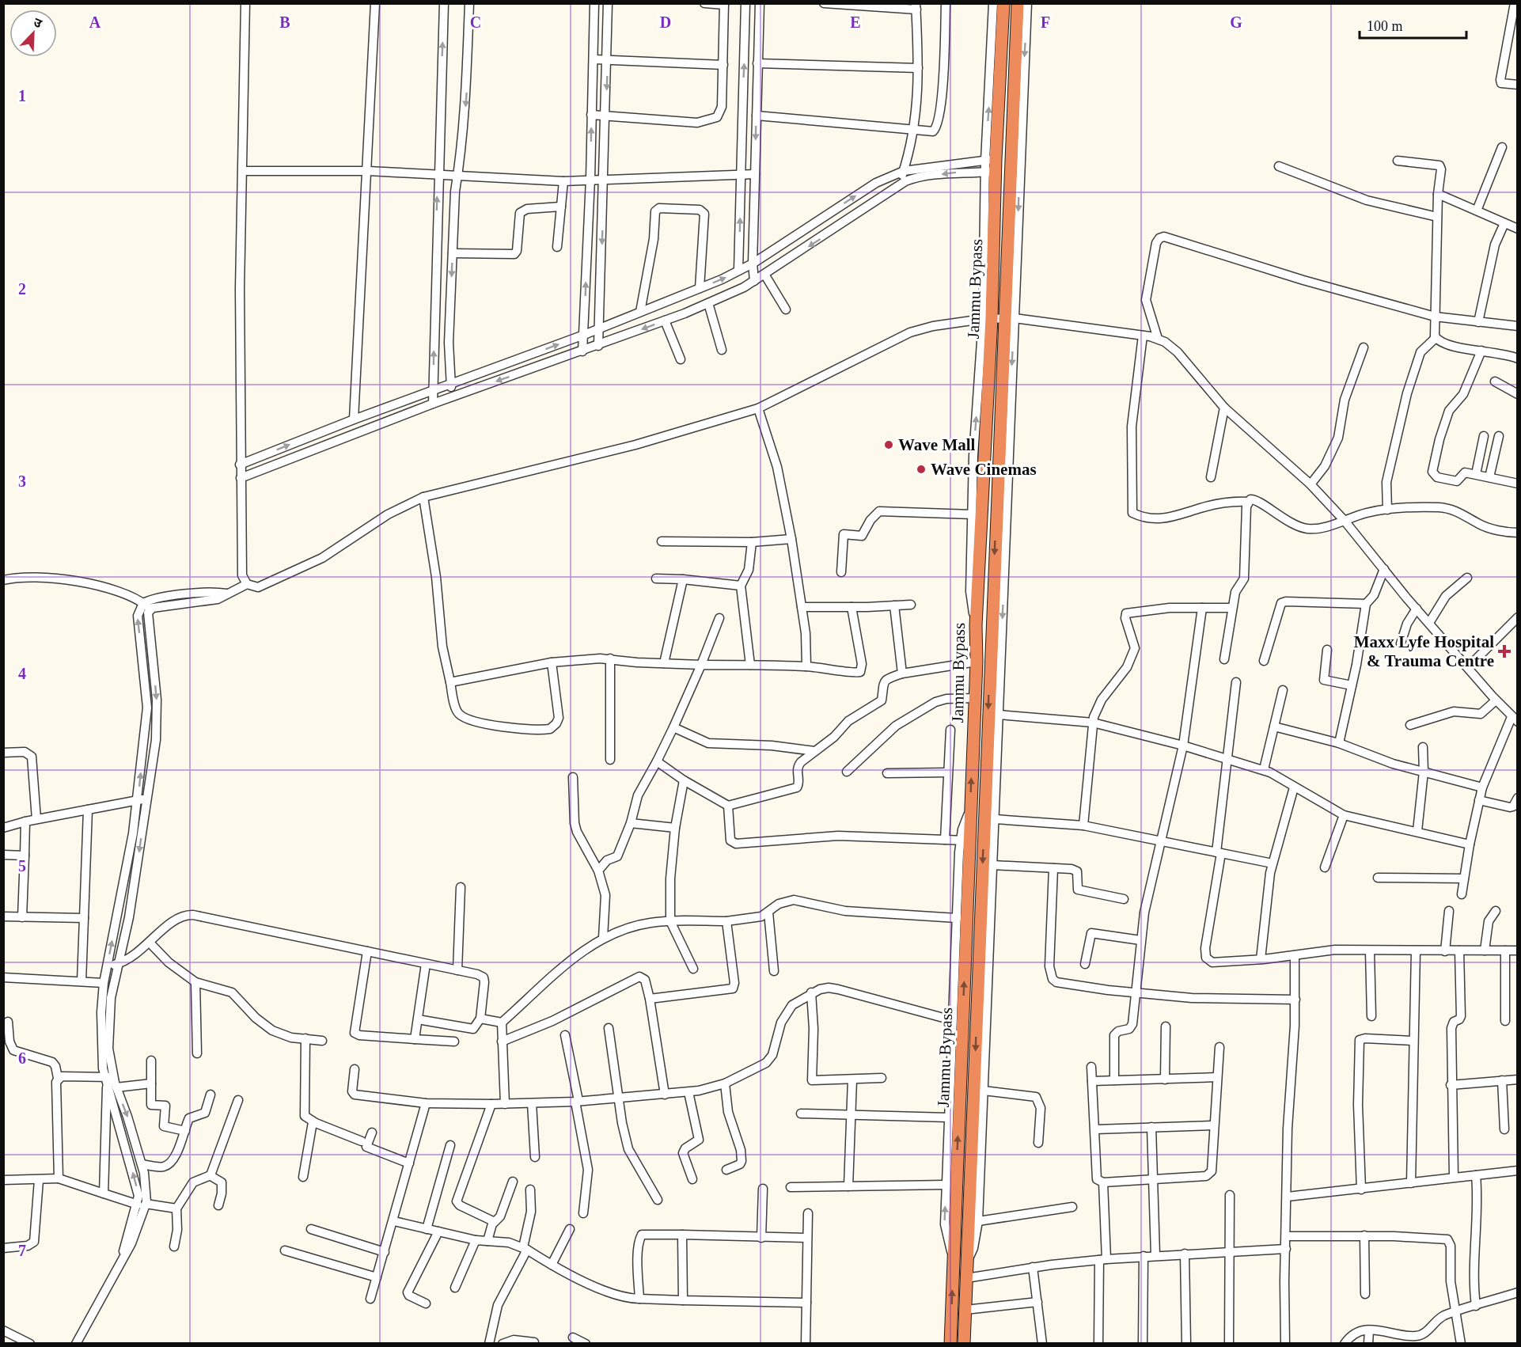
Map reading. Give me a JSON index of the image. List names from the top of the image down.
{
  "streets": {
    "highway": ["Jammu Bypass"]
  },
  "places": {
    "other": ["Wave Mall", "Wave Cinemas"],
    "health": ["Maxx Lyfe Hospital & Trauma Centre"]
  },
  "scale_bar": "100 m",
  "north": "top right",
  "grid": {
    "columns": [
      "A",
      "B",
      "C",
      "D",
      "E",
      "F",
      "G"
    ],
    "rows": [
      "1",
      "2",
      "3",
      "4",
      "5",
      "6",
      "7"
    ]
  }
}
